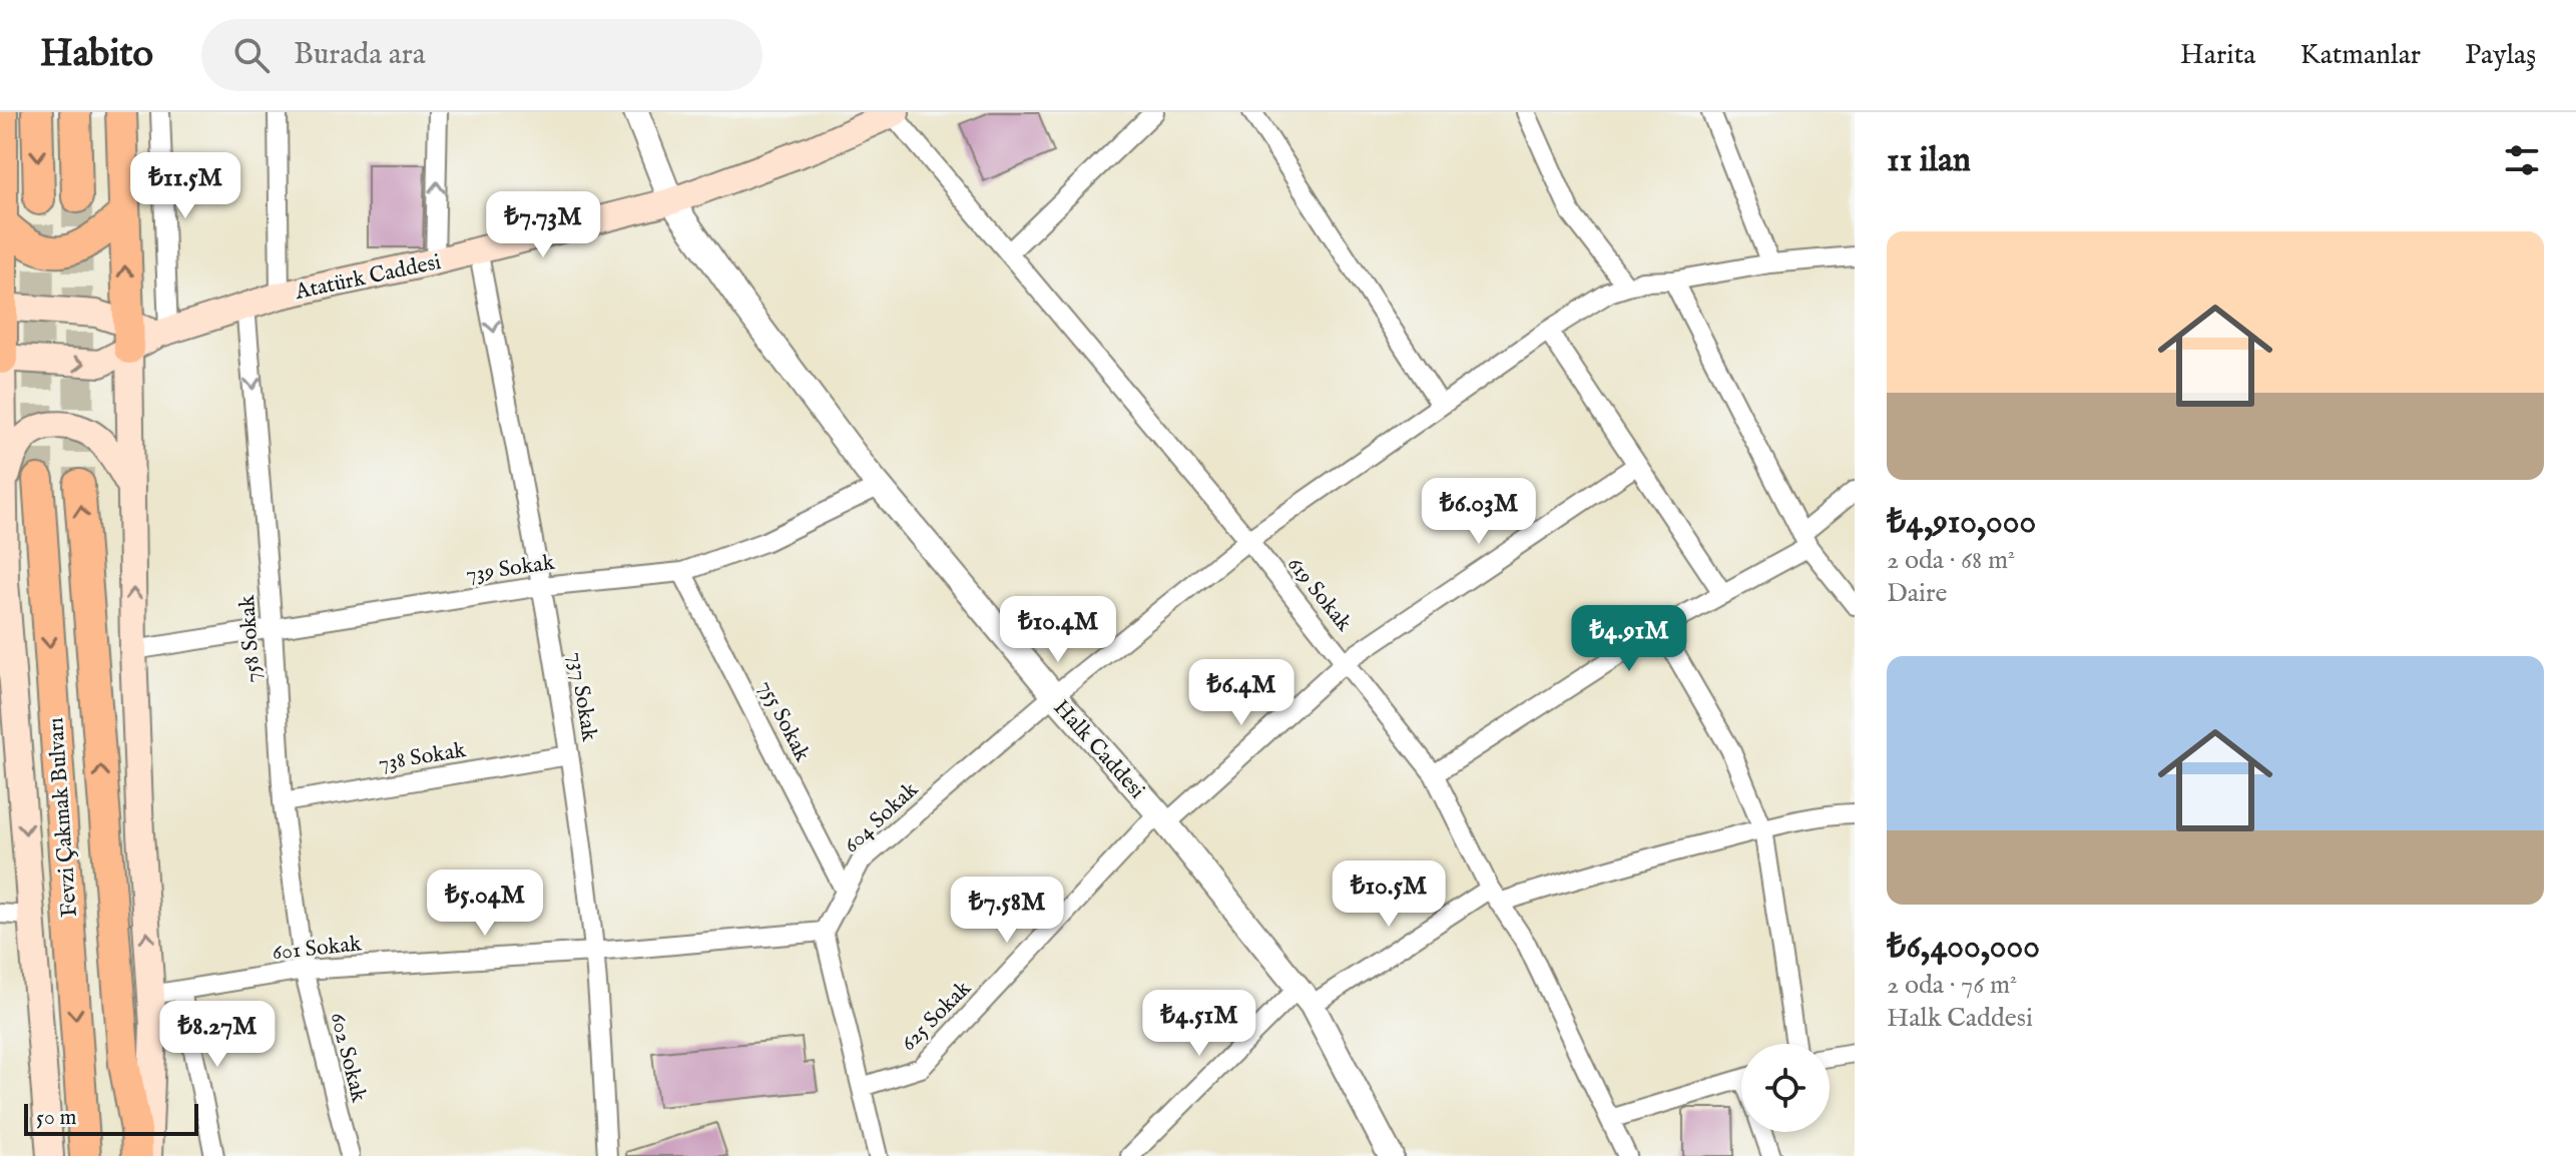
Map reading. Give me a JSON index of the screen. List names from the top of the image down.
{
  "streets": {
    "main road": ["Atatürk Caddesi", "Fevzi Çakmak Bulvarı"],
    "street": [
      "739 Sokak",
      "619 Sokak",
      "758 Sokak",
      "737 Sokak",
      "755 Sokak",
      "Halk Caddesi",
      "738 Sokak",
      "604 Sokak",
      "601 Sokak",
      "625 Sokak",
      "602 Sokak"
    ]
  },
  "crossings": [
    ["Atatürk Caddesi", "619 Sokak"],
    ["Atatürk Caddesi", "758 Sokak"],
    ["Atatürk Caddesi", "737 Sokak"],
    ["Atatürk Caddesi", "Halk Caddesi"],
    ["739 Sokak", "758 Sokak"],
    ["739 Sokak", "737 Sokak"],
    ["739 Sokak", "755 Sokak"],
    ["739 Sokak", "Halk Caddesi"],
    ["619 Sokak", "604 Sokak"],
    ["619 Sokak", "625 Sokak"],
    ["758 Sokak", "738 Sokak"],
    ["758 Sokak", "601 Sokak"],
    ["758 Sokak", "602 Sokak"],
    ["737 Sokak", "738 Sokak"],
    ["737 Sokak", "601 Sokak"],
    ["755 Sokak", "604 Sokak"],
    ["Halk Caddesi", "604 Sokak"],
    ["Halk Caddesi", "625 Sokak"],
    ["604 Sokak", "601 Sokak"],
    ["601 Sokak", "602 Sokak"]
  ],
  "one_way": ["758 Sokak", "737 Sokak"],
  "scale_bar": "50 m",
  "page": {
    "header": "Habito",
    "search": "Burada ara",
    "nav": ["Harita", "Katmanlar", "Paylaş"],
    "heading": "11 ilan",
    "price": [
      "₺11.5M",
      "₺7.73M",
      "₺6.03M",
      "₺10.4M",
      "₺4.91M",
      "₺6.4M",
      "₺10.5M",
      "₺5.04M",
      "₺7.58M",
      "₺4.51M",
      "₺8.27M"
    ],
    "list": [
      {
        "name": "₺4,910,000",
        "note": "2 oda · 68 m² · Daire"
      },
      {
        "name": "₺6,400,000",
        "note": "2 oda · 76 m² · Halk Caddesi"
      }
    ],
    "scale": "50 m"
  }
}
